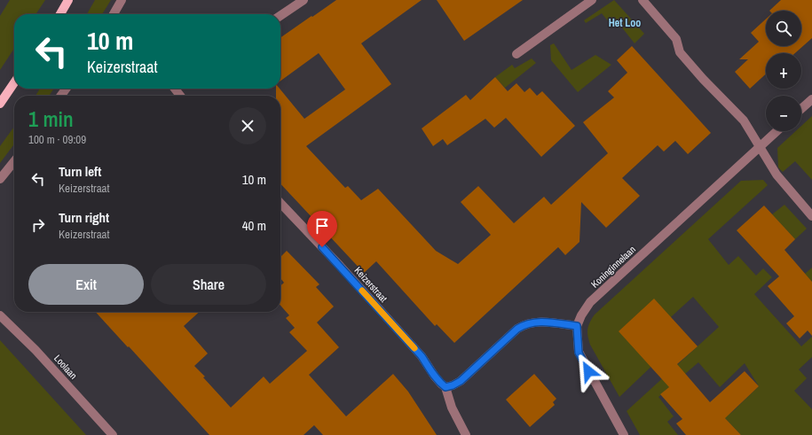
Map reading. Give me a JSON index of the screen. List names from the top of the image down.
{
  "streets": {
    "street": ["Koninginnelaan", "Keizerstraat", "Loolaan"]
  },
  "districts": ["Het Loo"],
  "page": {
    "map_buttons": ["+", "−"],
    "turn": ["10 m", "Keizerstraat"],
    "heading": ["1 min", "100 m · 09:09"],
    "list": [
      {
        "name": "Turn left",
        "note": "Keizerstraat",
        "value": "10 m"
      },
      {
        "name": "Turn right",
        "note": "Keizerstraat",
        "value": "40 m"
      }
    ],
    "buttons": ["Exit", "Share"]
  }
}
